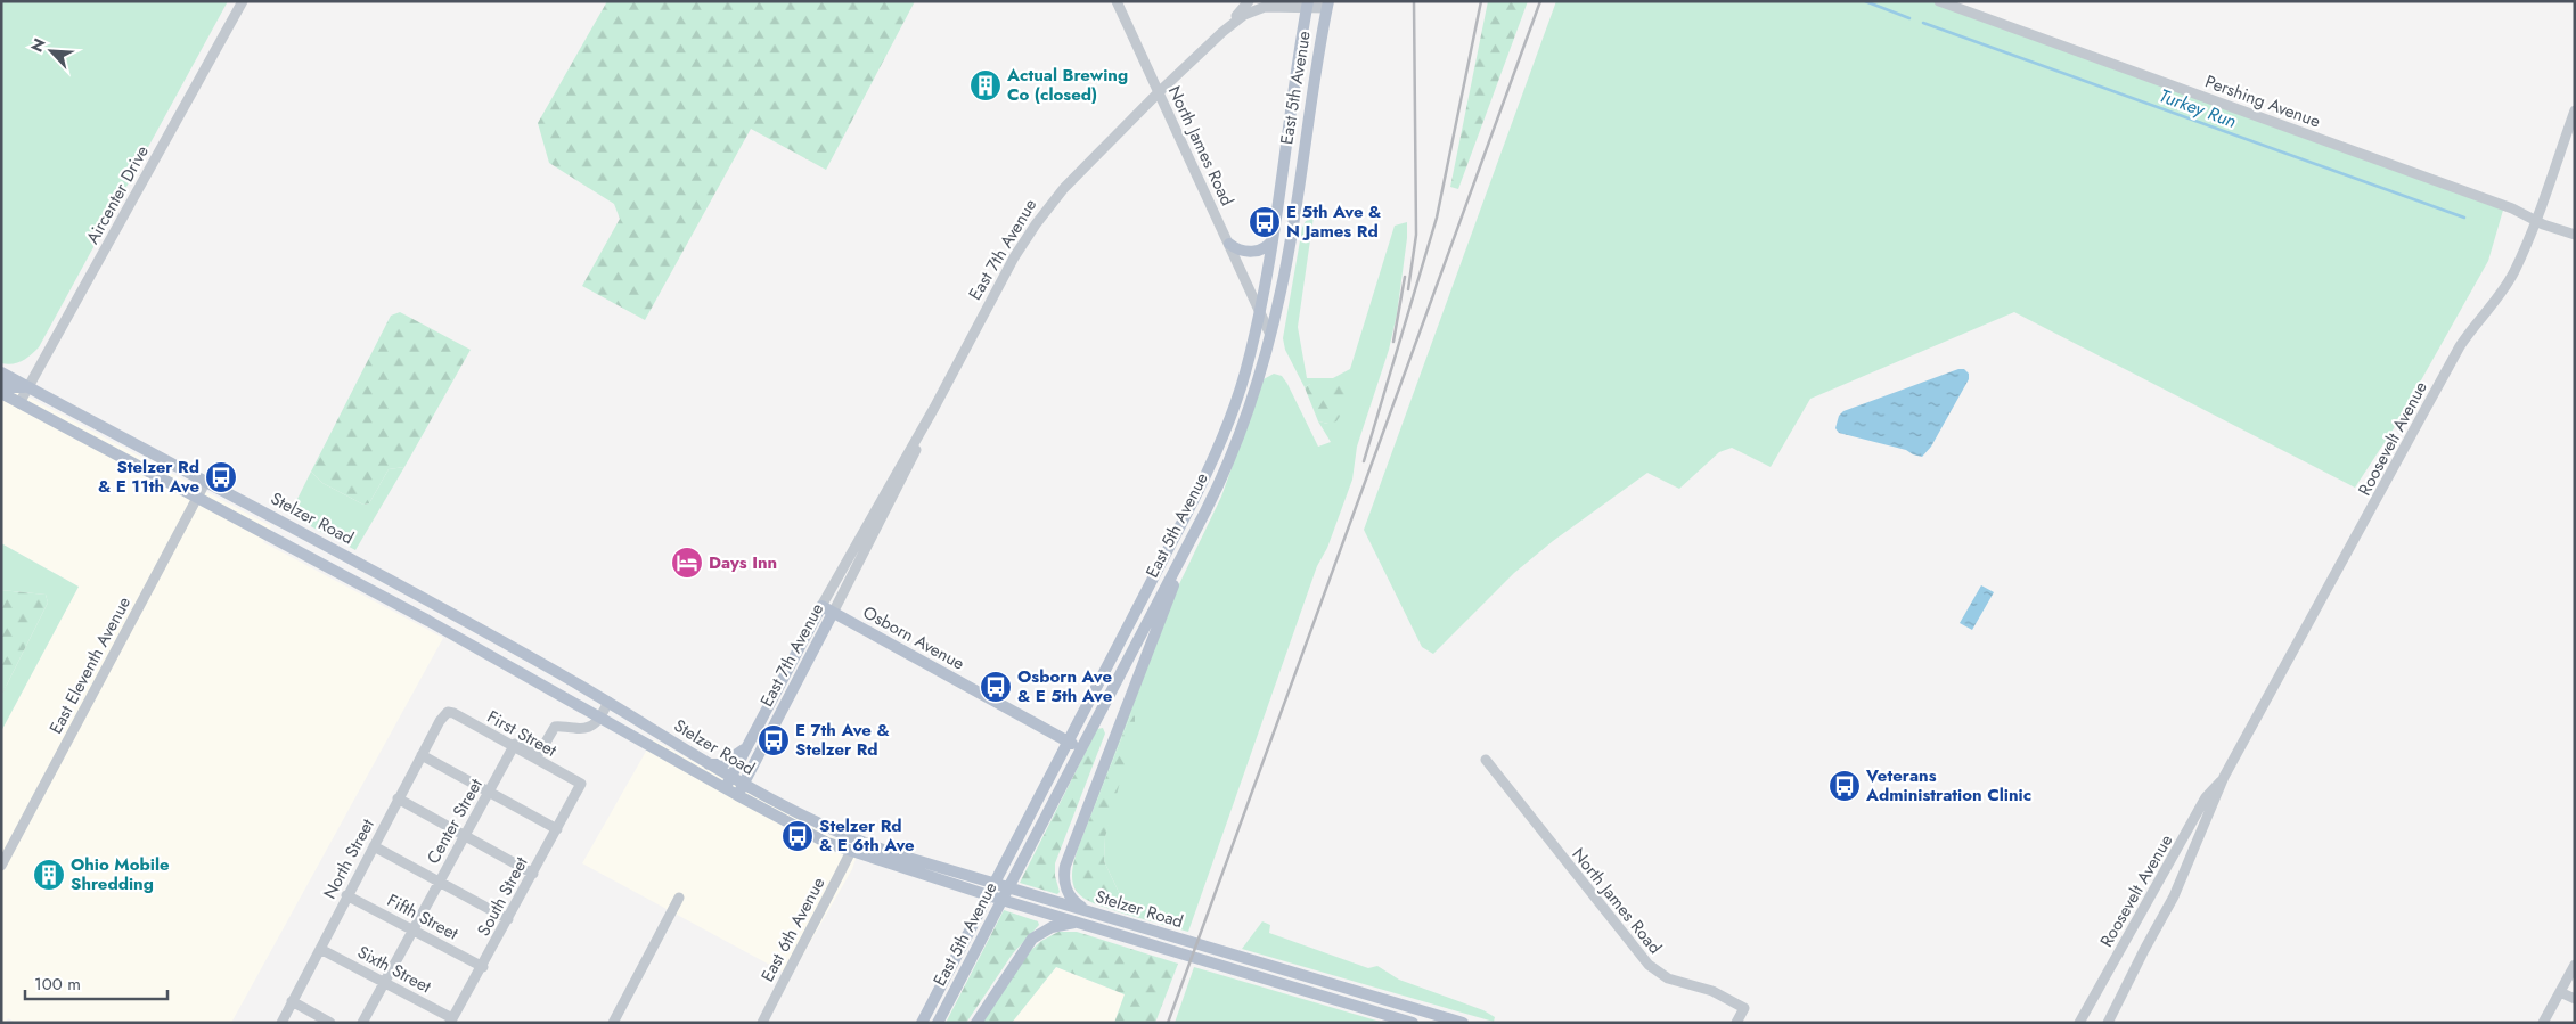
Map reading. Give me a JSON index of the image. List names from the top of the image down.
{
  "streets": {
    "main road": [
      "East 5th Avenue",
      "East 7th Avenue",
      "Stelzer Road",
      "Osborn Avenue"
    ],
    "street": [
      "Pershing Avenue",
      "North James Road",
      "Aircenter Drive",
      "Roosevelt Avenue",
      "East Eleventh Avenue",
      "First Street",
      "Center Street",
      "North Street",
      "South Street",
      "Fifth Street",
      "East 6th Avenue",
      "Sixth Street"
    ]
  },
  "crossings": [
    ["East 5th Avenue", "North James Road"],
    ["East 5th Avenue", "East 7th Avenue"],
    ["East 5th Avenue", "Osborn Avenue"],
    ["Pershing Avenue", "Roosevelt Avenue"],
    ["North James Road", "East 7th Avenue"],
    ["Aircenter Drive", "Stelzer Road"],
    ["East 7th Avenue", "Stelzer Road"],
    ["East 7th Avenue", "Osborn Avenue"],
    ["Stelzer Road", "East Eleventh Avenue"],
    ["Stelzer Road", "East 6th Avenue"],
    ["First Street", "Center Street"],
    ["First Street", "North Street"],
    ["First Street", "South Street"],
    ["Center Street", "Fifth Street"],
    ["Center Street", "Sixth Street"],
    ["North Street", "Fifth Street"],
    ["North Street", "Sixth Street"],
    ["South Street", "Fifth Street"],
    ["South Street", "Sixth Street"]
  ],
  "water": ["Turkey Run"],
  "places": {
    "building": ["Actual Brewing Co (closed)", "Ohio Mobile Shredding"],
    "bus stop": [
      "E 5th Ave & N James Rd",
      "Stelzer Rd & E 11th Ave",
      "Osborn Ave & E 5th Ave",
      "E 7th Ave & Stelzer Rd",
      "Veterans Administration Clinic",
      "Stelzer Rd & E 6th Ave"
    ],
    "hotel": ["Days Inn"]
  },
  "scale_bar": "100 m",
  "north": "top left"
}
